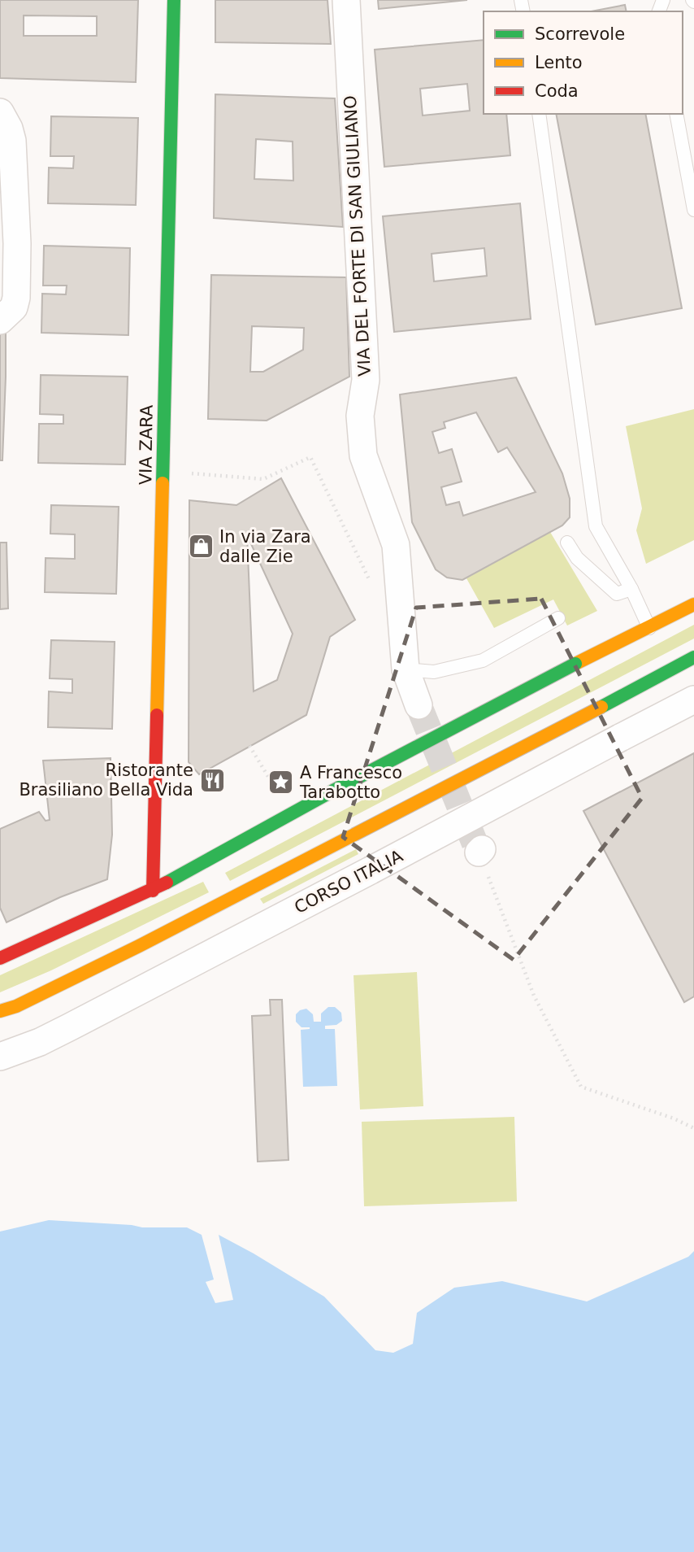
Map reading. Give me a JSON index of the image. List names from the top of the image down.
{
  "streets": {
    "main road": ["VIA ZARA"],
    "street": ["VIA DEL FORTE DI SAN GIULIANO", "CORSO ITALIA"]
  },
  "places": {
    "shop": ["In via Zara dalle Zie"],
    "restaurant": ["Ristorante Brasiliano Bella Vida"],
    "place": ["A Francesco Tarabotto"]
  },
  "legend": ["Scorrevole", "Lento", "Coda"]
}
